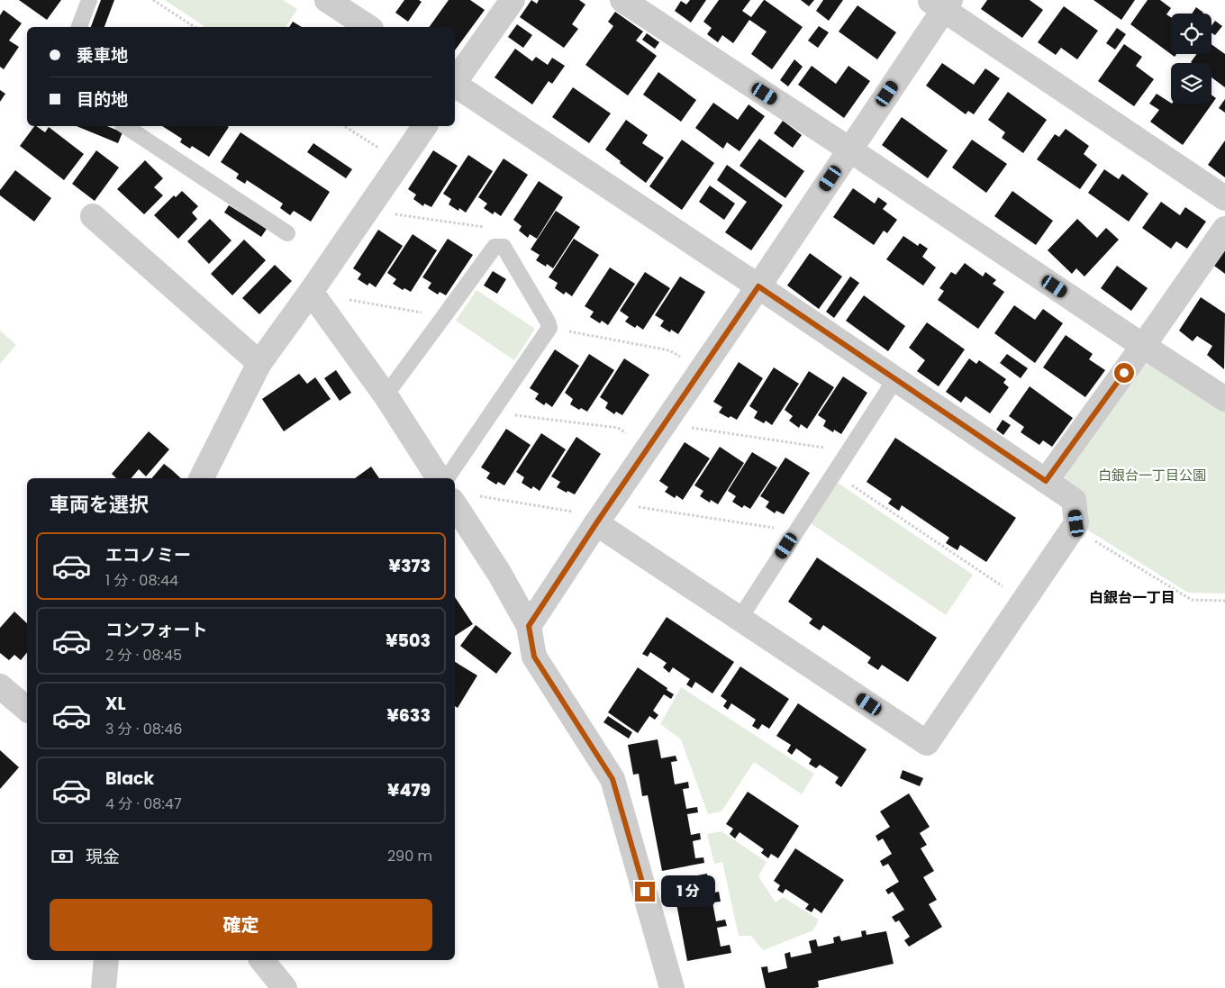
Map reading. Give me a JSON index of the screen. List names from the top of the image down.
{
  "districts": ["白銀台一丁目"],
  "parks": ["白銀台一丁目公園"],
  "page": {
    "banner": ["乗車地", "目的地"],
    "heading": "車両を選択",
    "list": [
      {
        "name": "エコノミー",
        "note": "1 分 · 08:44",
        "value": "¥373"
      },
      {
        "name": "コンフォート",
        "note": "2 分 · 08:45",
        "value": "¥503"
      },
      {
        "name": "XL",
        "note": "3 分 · 08:46",
        "value": "¥633"
      },
      {
        "name": "Black",
        "note": "4 分 · 08:47",
        "value": "¥479"
      }
    ],
    "pay": ["現金", "290 m"],
    "bubble": "1 分",
    "buttons": "確定"
  }
}
